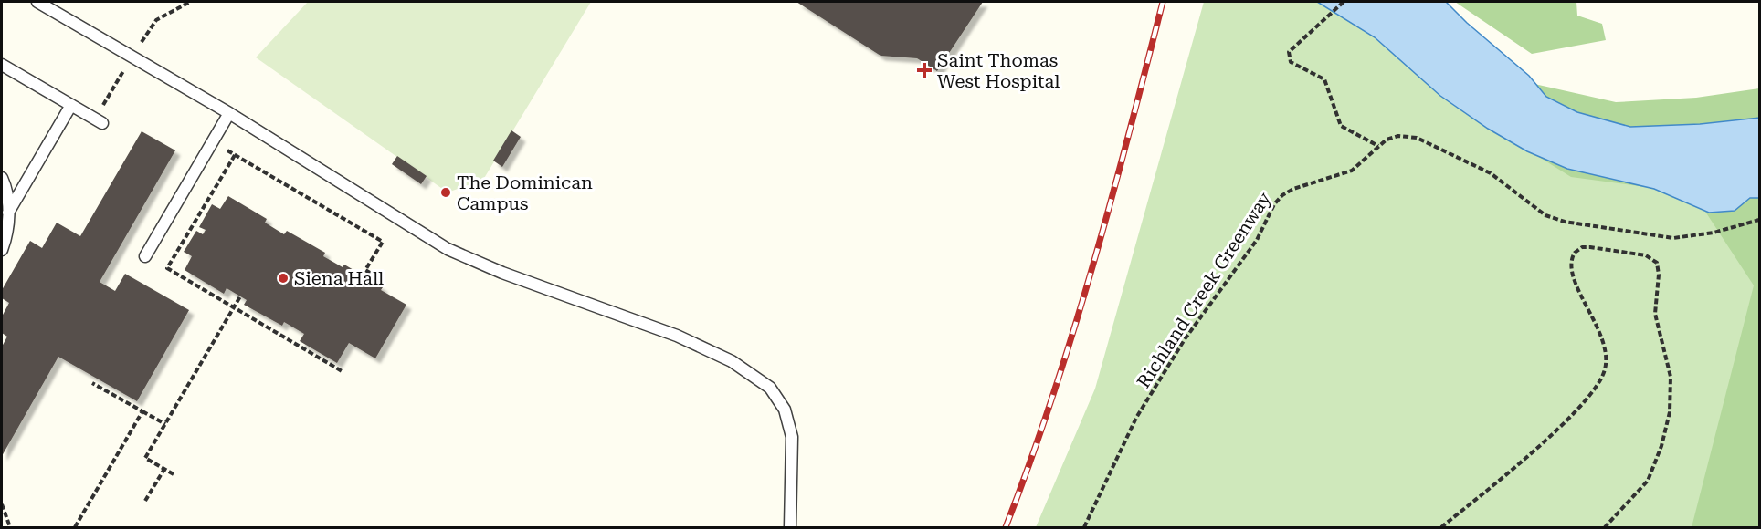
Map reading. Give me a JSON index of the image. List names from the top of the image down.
{
  "streets": {
    "path": ["Richland Creek Greenway"]
  },
  "places": {
    "health": ["Saint Thomas West Hospital"],
    "other": ["The Dominican Campus", "Siena Hall"]
  }
}
